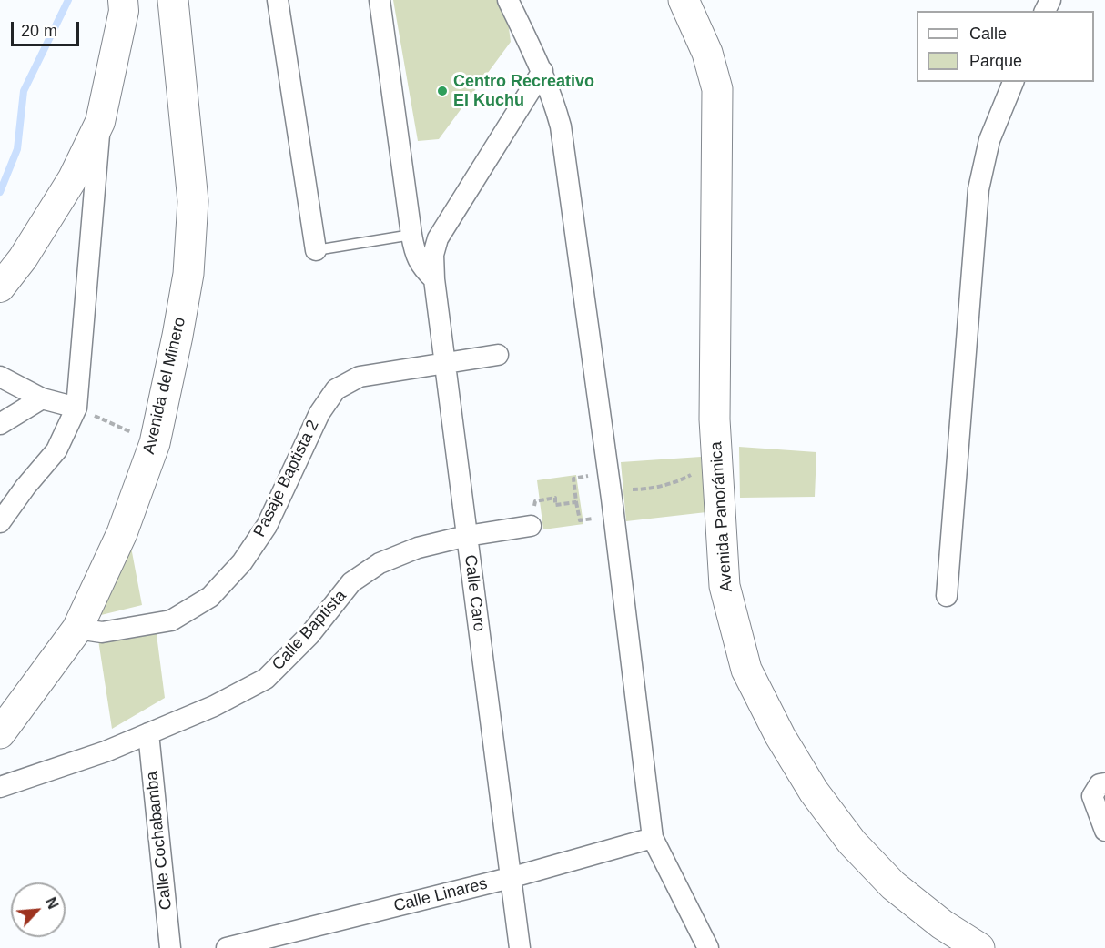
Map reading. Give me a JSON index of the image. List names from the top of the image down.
{
  "streets": {
    "main road": ["Avenida del Minero", "Avenida Panorámica"],
    "street": [
      "Pasaje Baptista 2",
      "Calle Caro",
      "Calle Baptista",
      "Calle Cochabamba",
      "Calle Linares"
    ]
  },
  "crossings": [
    ["Avenida del Minero", "Pasaje Baptista 2"],
    ["Pasaje Baptista 2", "Calle Caro"],
    ["Calle Caro", "Calle Baptista"],
    ["Calle Caro", "Calle Linares"],
    ["Calle Baptista", "Calle Cochabamba"]
  ],
  "places": ["Centro Recreativo El Kuchu"],
  "legend": ["Calle", "Parque"],
  "scale_bar": "20 m",
  "north": "top right"
}
